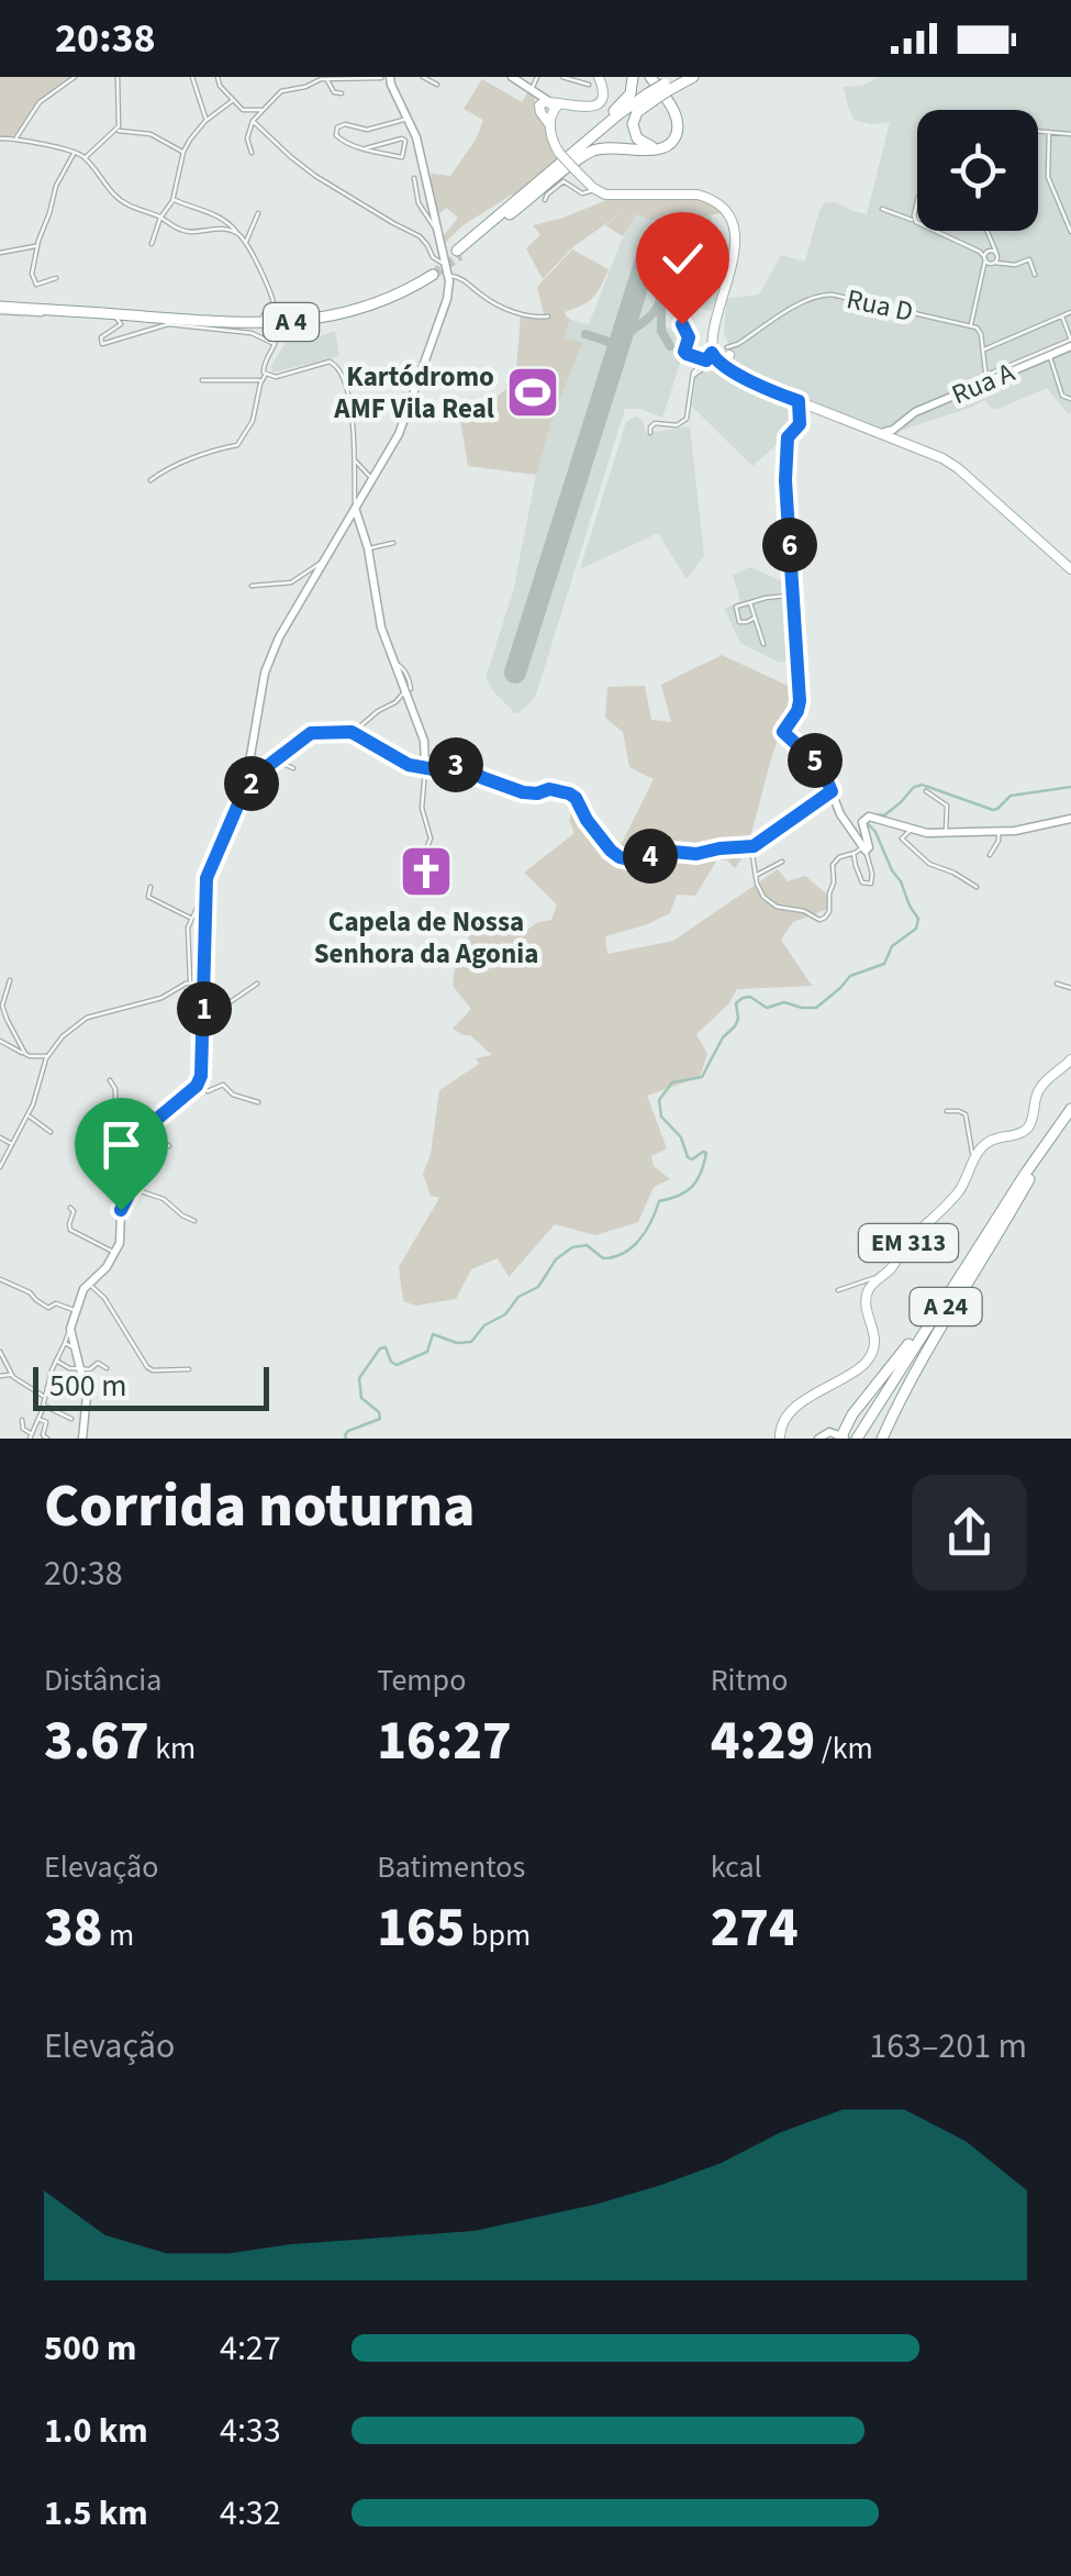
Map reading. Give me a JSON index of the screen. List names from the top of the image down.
{
  "streets": {
    "highway": ["A 4", "A 24"],
    "main road": ["Rua A", "EM 313"],
    "street": ["Rua D"]
  },
  "places": {
    "sports": ["Kartódromo AMF Vila Real"],
    "church": ["Capela de Nossa Senhora da Agonia"]
  },
  "scale_bar": "500 m",
  "page": {
    "status": "20:38",
    "pins": [
      "6",
      "5",
      "3",
      "2",
      "4",
      "1"
    ],
    "scale": "500 m",
    "heading": ["Corrida noturna", "20:38"],
    "stats": [
      ["Distância", "3.67 km"],
      ["Tempo", "16:27"],
      ["Ritmo", "4:29 /km"],
      ["Elevação", "38 m"],
      ["Batimentos", "165 bpm"],
      ["kcal", "274"]
    ],
    "chart": ["Elevação", "163–201 m"],
    "list": [
      {
        "name": "500 m",
        "note": "4:27"
      },
      {
        "name": "1.0 km",
        "note": "4:33"
      },
      {
        "name": "1.5 km",
        "note": "4:32"
      }
    ]
  }
}
